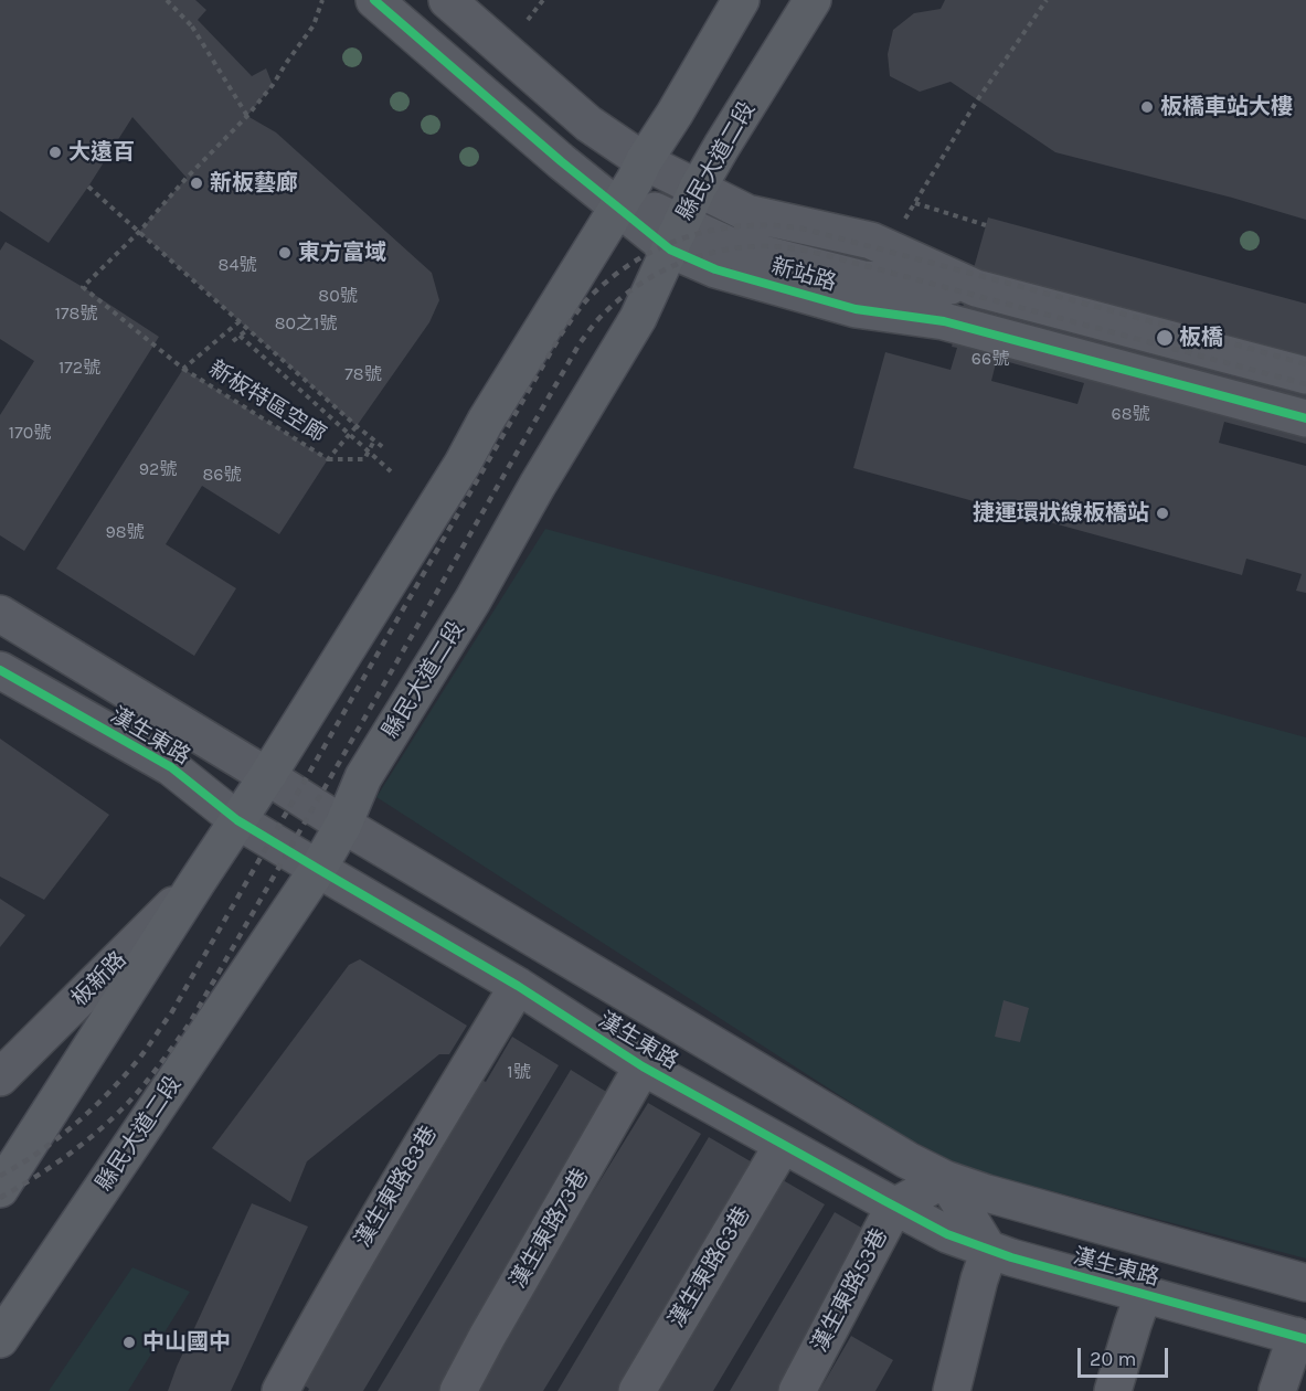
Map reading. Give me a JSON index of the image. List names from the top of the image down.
{
  "streets": {
    "main road": ["縣民大道二段"],
    "street": [
      "新站路",
      "漢生東路",
      "板新路",
      "漢生東路83巷",
      "漢生東路73巷",
      "漢生東路63巷",
      "漢生東路53巷"
    ],
    "path": ["新板特區空廊"]
  },
  "crossings": [
    ["縣民大道二段", "新站路"],
    ["縣民大道二段", "漢生東路"],
    ["漢生東路", "漢生東路83巷"],
    ["漢生東路", "漢生東路73巷"],
    ["漢生東路", "漢生東路63巷"],
    ["漢生東路", "漢生東路53巷"]
  ],
  "places": [
    "板橋車站大樓",
    "大遠百",
    "新板藝廊",
    "東方富域",
    "板橋",
    "捷運環狀線板橋站",
    "中山國中"
  ],
  "house_numbers": [
    "84號",
    "80號",
    "178號",
    "80之1號",
    "66號",
    "172號",
    "78號",
    "68號",
    "170號",
    "92號",
    "86號",
    "98號",
    "1號"
  ],
  "scale_bar": "20 m"
}
